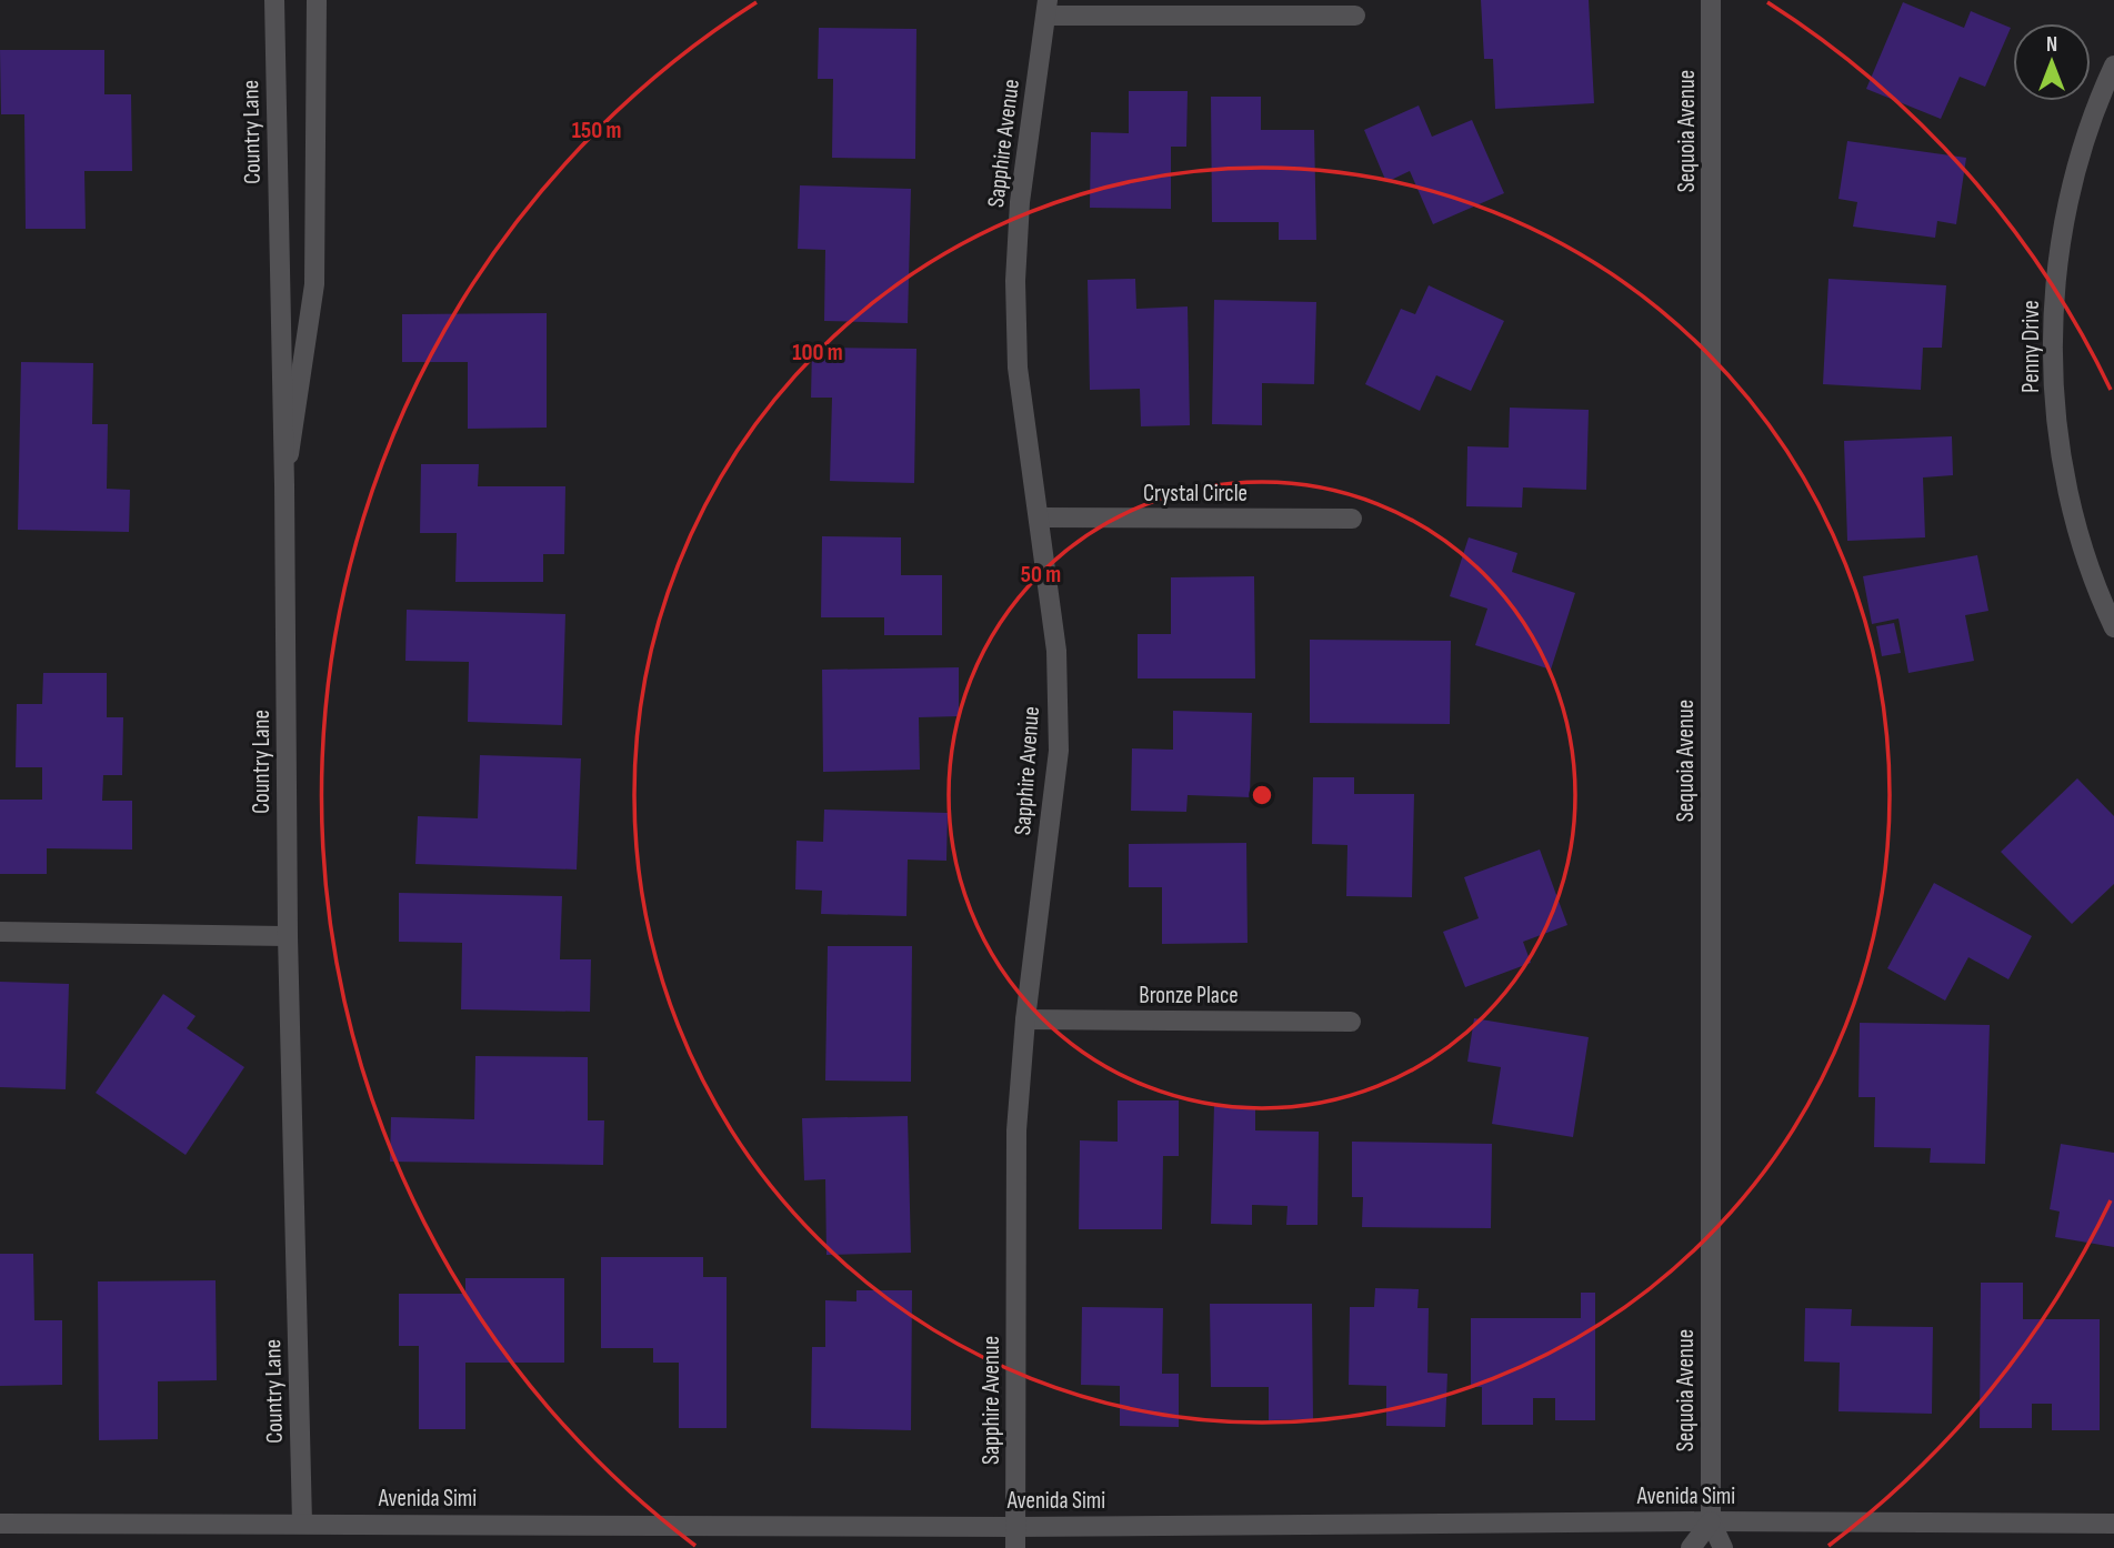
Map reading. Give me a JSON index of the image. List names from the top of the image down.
{
  "streets": {
    "street": [
      "Sequoia Avenue",
      "Country Lane",
      "Sapphire Avenue",
      "Penny Drive",
      "Crystal Circle",
      "Bronze Place",
      "Avenida Simi"
    ]
  },
  "crossings": [
    ["Sequoia Avenue", "Avenida Simi"],
    ["Country Lane", "Avenida Simi"],
    ["Sapphire Avenue", "Crystal Circle"],
    ["Sapphire Avenue", "Bronze Place"],
    ["Sapphire Avenue", "Avenida Simi"]
  ],
  "north": "top",
  "rings": ["150 m", "100 m", "50 m"]
}
